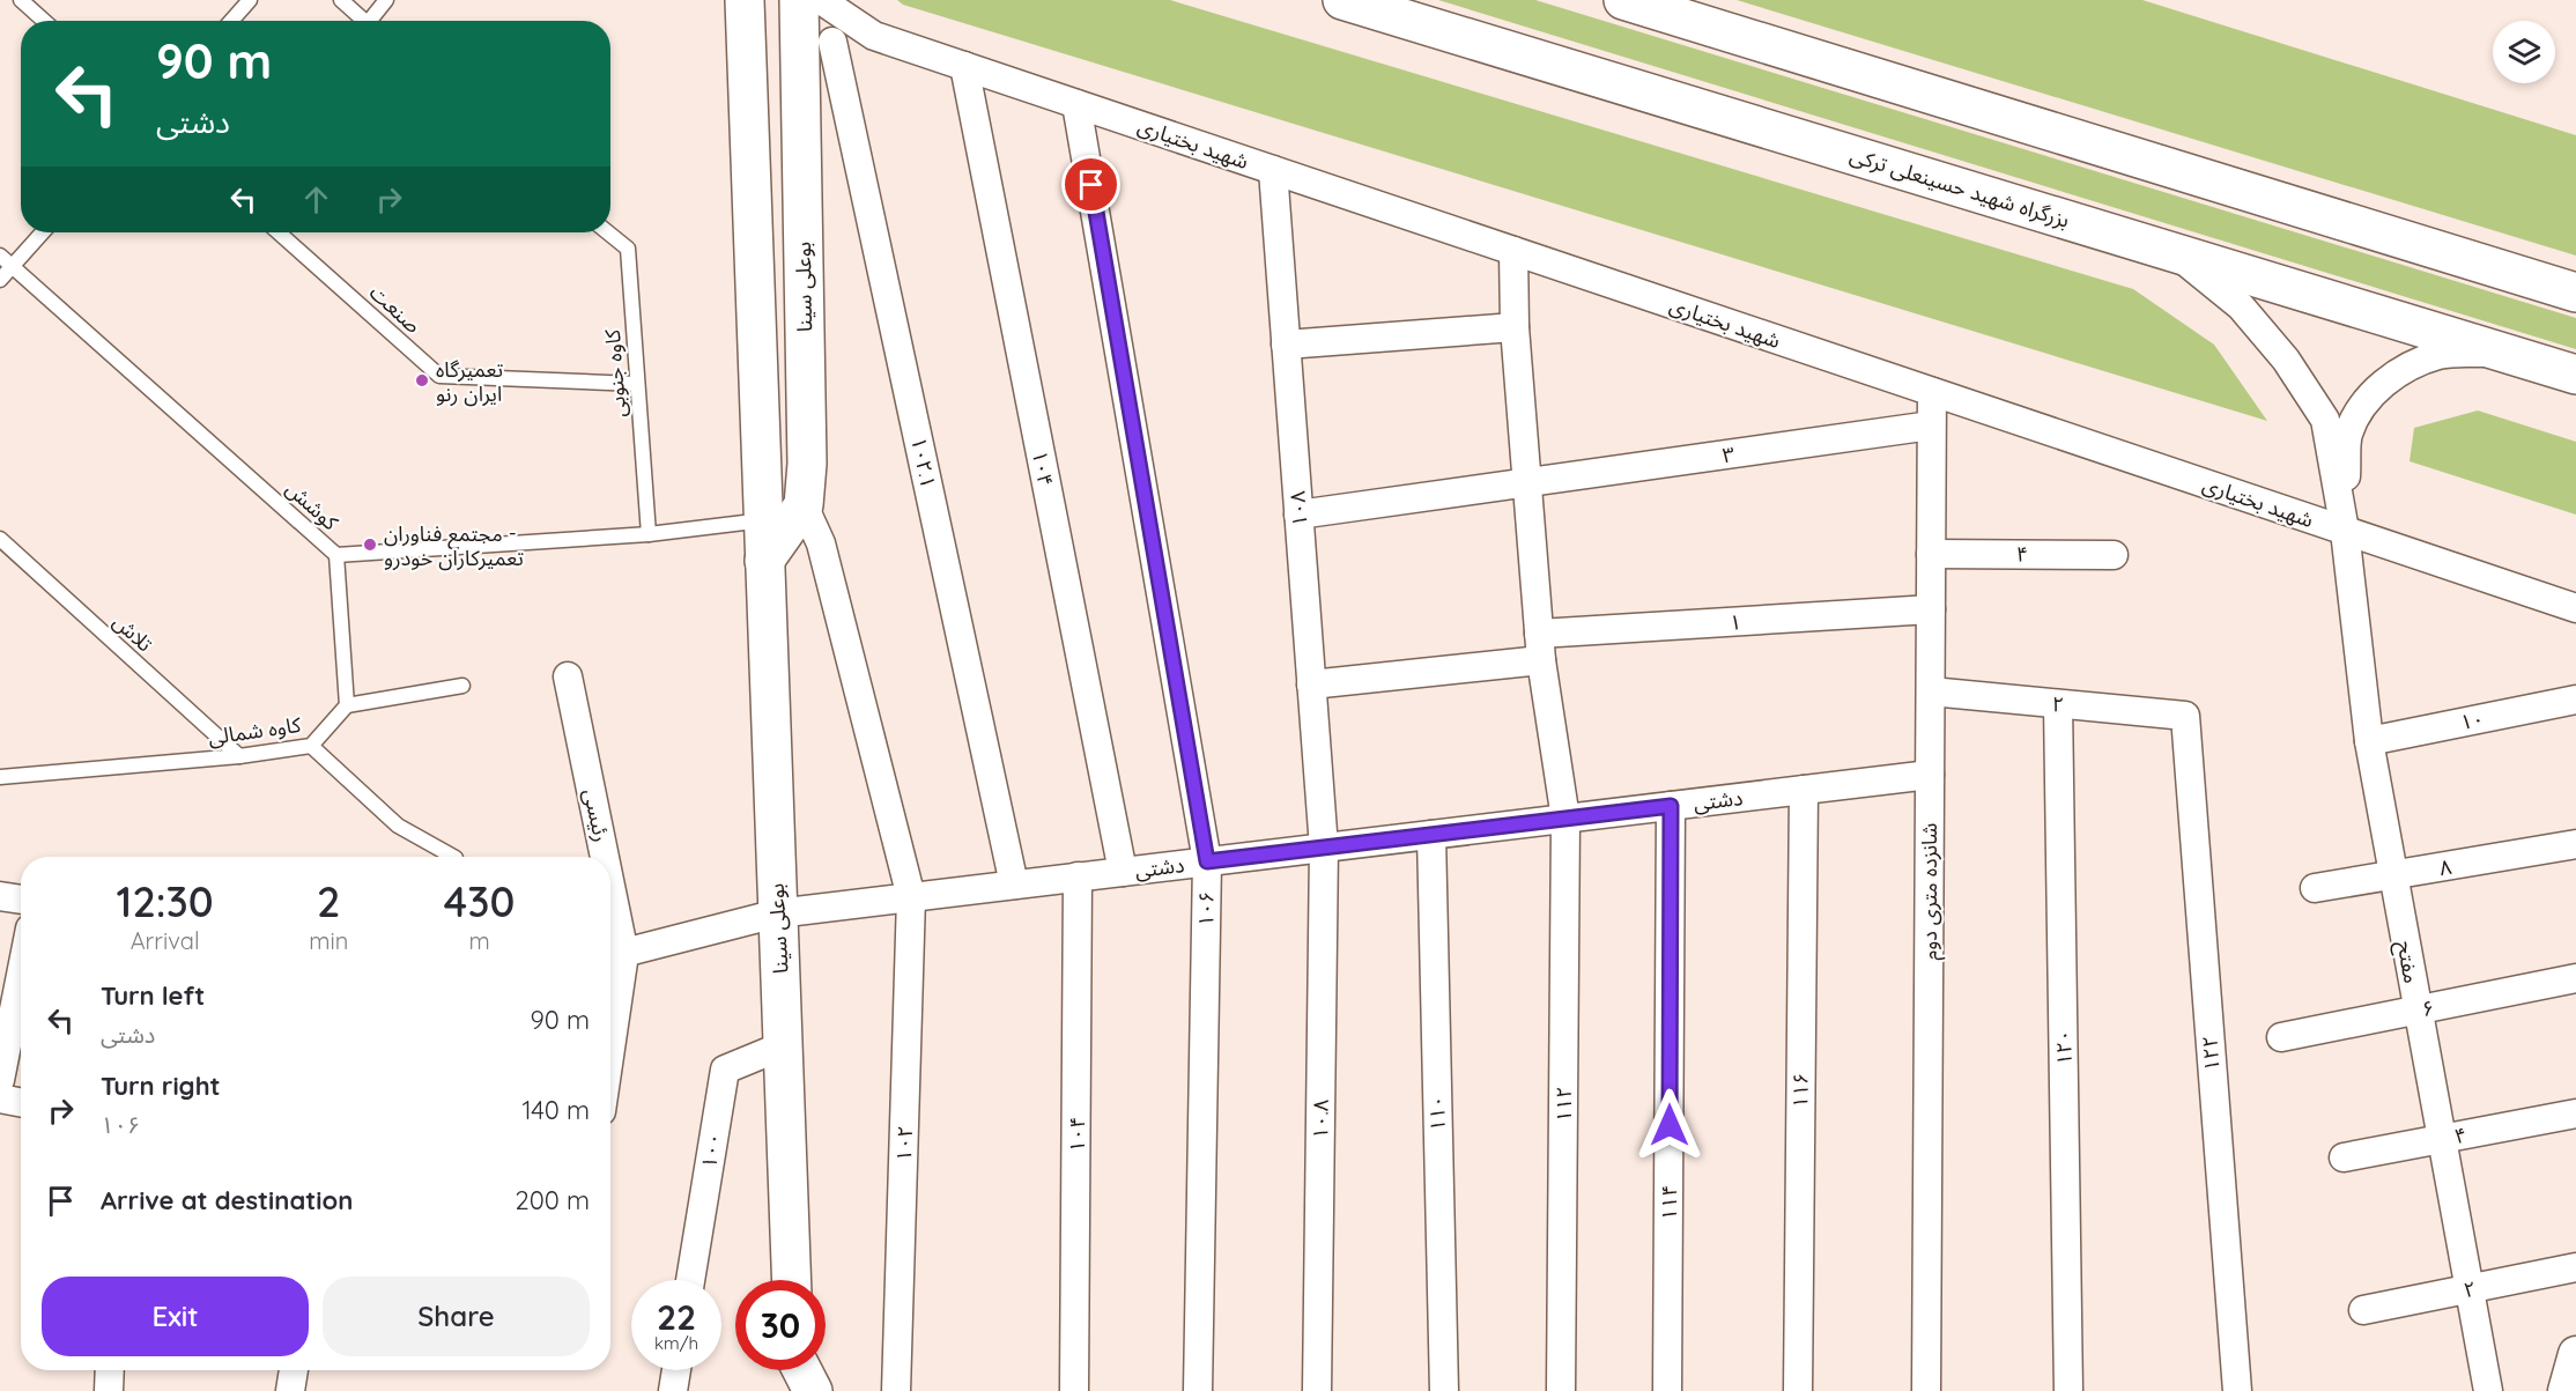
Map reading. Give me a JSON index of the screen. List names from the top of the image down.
{
  "streets": {
    "main road": ["بزرگراه شهید حسینعلی ترکی", "بوعلی سینا"],
    "street": [
      "شهید بختیاری",
      "۳",
      "۱۰۲.۱",
      "۱۰۴",
      "۱۰۸",
      "۴",
      "۱",
      "۲",
      "۱۰",
      "دشتی",
      "رئیسی",
      "۸",
      "شانزده متری دوم",
      "۱۰۶",
      "مفتح",
      "۶",
      "۱۲۰",
      "۱۲۲",
      "۱۱۶",
      "۱۱۲",
      "۱۱۰",
      "۱۰.۸",
      "۱۰۲",
      "۱۰۰",
      "۱۱۴"
    ],
    "lane": [
      "صنعت",
      "کاوه جنوبی",
      "کوشش",
      "تلاش",
      "کاوه شمالی"
    ]
  },
  "crossings": [
    ["شهید بختیاری", "۱۰۴"],
    ["شهید بختیاری", "۱۰۸"],
    ["شهید بختیاری", "شانزده متری دوم"],
    ["شهید بختیاری", "۱۰۶"],
    ["شهید بختیاری", "مفتح"],
    ["شهید بختیاری", "۱۱۲"],
    ["بوعلی سینا", "کوشش"],
    ["بوعلی سینا", "دشتی"],
    ["بوعلی سینا", "۱۰۲"],
    ["بوعلی سینا", "۱۰۰"],
    ["صنعت", "کاوه جنوبی"],
    ["کاوه جنوبی", "کوشش"],
    ["۳", "۱۰۸"],
    ["۳", "شانزده متری دوم"],
    ["۳", "۱۱۲"],
    ["۱۰۲.۱", "دشتی"],
    ["۱۰۴", "دشتی"],
    ["کوشش", "۱۰۲"],
    ["۱۰۸", "۱"],
    ["۱۰۸", "دشتی"],
    ["۱۰۸", "۱۰.۸"],
    ["۴", "شانزده متری دوم"],
    ["۴", "مفتح"],
    ["۱", "شانزده متری دوم"],
    ["۱", "۱۱۲"],
    ["تلاش", "کاوه شمالی"],
    ["۲", "شانزده متری دوم"],
    ["۲", "مفتح"],
    ["۲", "۱۲۰"],
    ["۲", "۱۲۲"],
    ["۱۰", "مفتح"],
    ["دشتی", "رئیسی"],
    ["دشتی", "شانزده متری دوم"],
    ["دشتی", "۱۰۶"],
    ["دشتی", "۱۱۶"],
    ["دشتی", "۱۱۲"],
    ["دشتی", "۱۱۰"],
    ["دشتی", "۱۰.۸"],
    ["دشتی", "۱۰۲"],
    ["دشتی", "۱۱۴"],
    ["۸", "مفتح"],
    ["مفتح", "۶"]
  ],
  "places": ["تعمیرگاه ایران رنو", "مجتمع فناوران - تعمیرکاران خودرو"],
  "page": {
    "turn": ["90 m", "دشتی"],
    "eta": [
      "12:30",
      "Arrival",
      "2",
      "min",
      "430",
      "m"
    ],
    "list": [
      {
        "name": "Turn left",
        "note": "دشتی",
        "value": "90 m"
      },
      {
        "name": "Turn right",
        "note": "۱۰۶",
        "value": "140 m"
      },
      {
        "name": "Arrive at destination",
        "value": "200 m"
      }
    ],
    "buttons": ["Exit", "Share"],
    "speed": "22 km/h",
    "limit": "30"
  }
}
